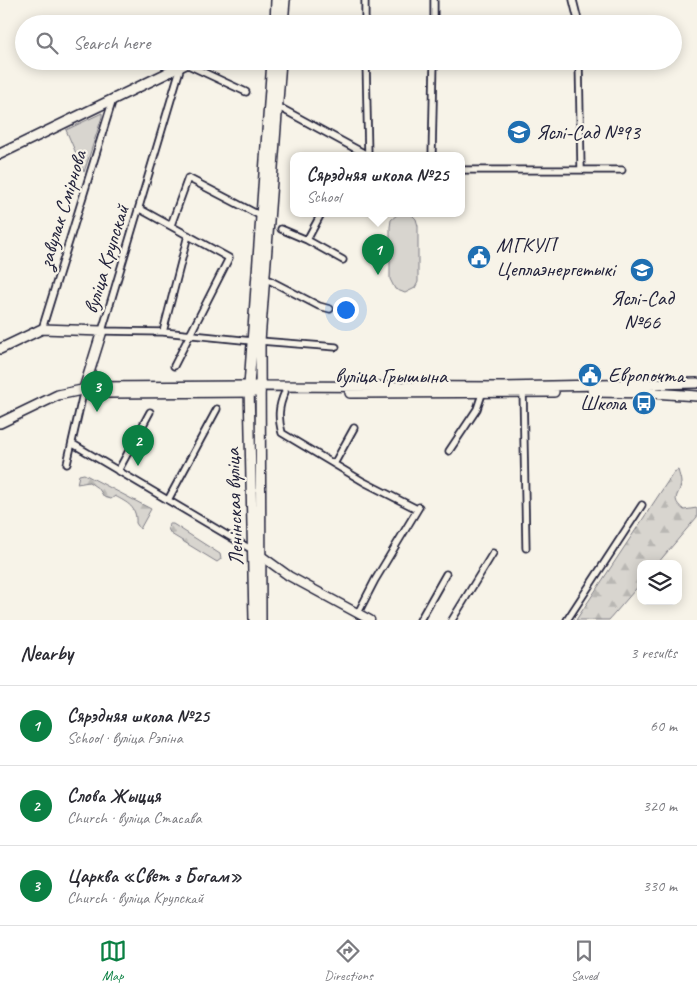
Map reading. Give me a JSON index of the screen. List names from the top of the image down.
{
  "streets": {
    "main road": ["вуліца Крупскай", "вуліца Грышына", "Ленінская вуліца"],
    "street": ["завулак Смірнова"]
  },
  "crossings": [
    ["вуліца Крупскай", "вуліца Грышына"],
    ["вуліца Грышына", "Ленінская вуліца"]
  ],
  "places": {
    "school or university": ["Яслі-Сад №93", "Яслі-Сад №66"],
    "public building": ["МГКУП Цеплаэнергетыкі", "Европочта"],
    "bus stop": ["Школа"]
  },
  "page": {
    "search": "Search here",
    "popup": ["Сярэдняя школа №25", "School"],
    "pins": ["1", "3", "2"],
    "heading": ["Nearby", "3 results"],
    "list": [
      {
        "mark": "1",
        "name": "Сярэдняя школа №25",
        "note": "School · вуліца Рэпіна",
        "value": "60 m"
      },
      {
        "mark": "2",
        "name": "Слова Жыцця",
        "note": "Church · вуліца Стасава",
        "value": "320 m"
      },
      {
        "mark": "3",
        "name": "Царква «Свет з Богам»",
        "note": "Church · вуліца Крупскай",
        "value": "330 m"
      }
    ],
    "nav": ["Map", "Directions", "Saved"]
  }
}
